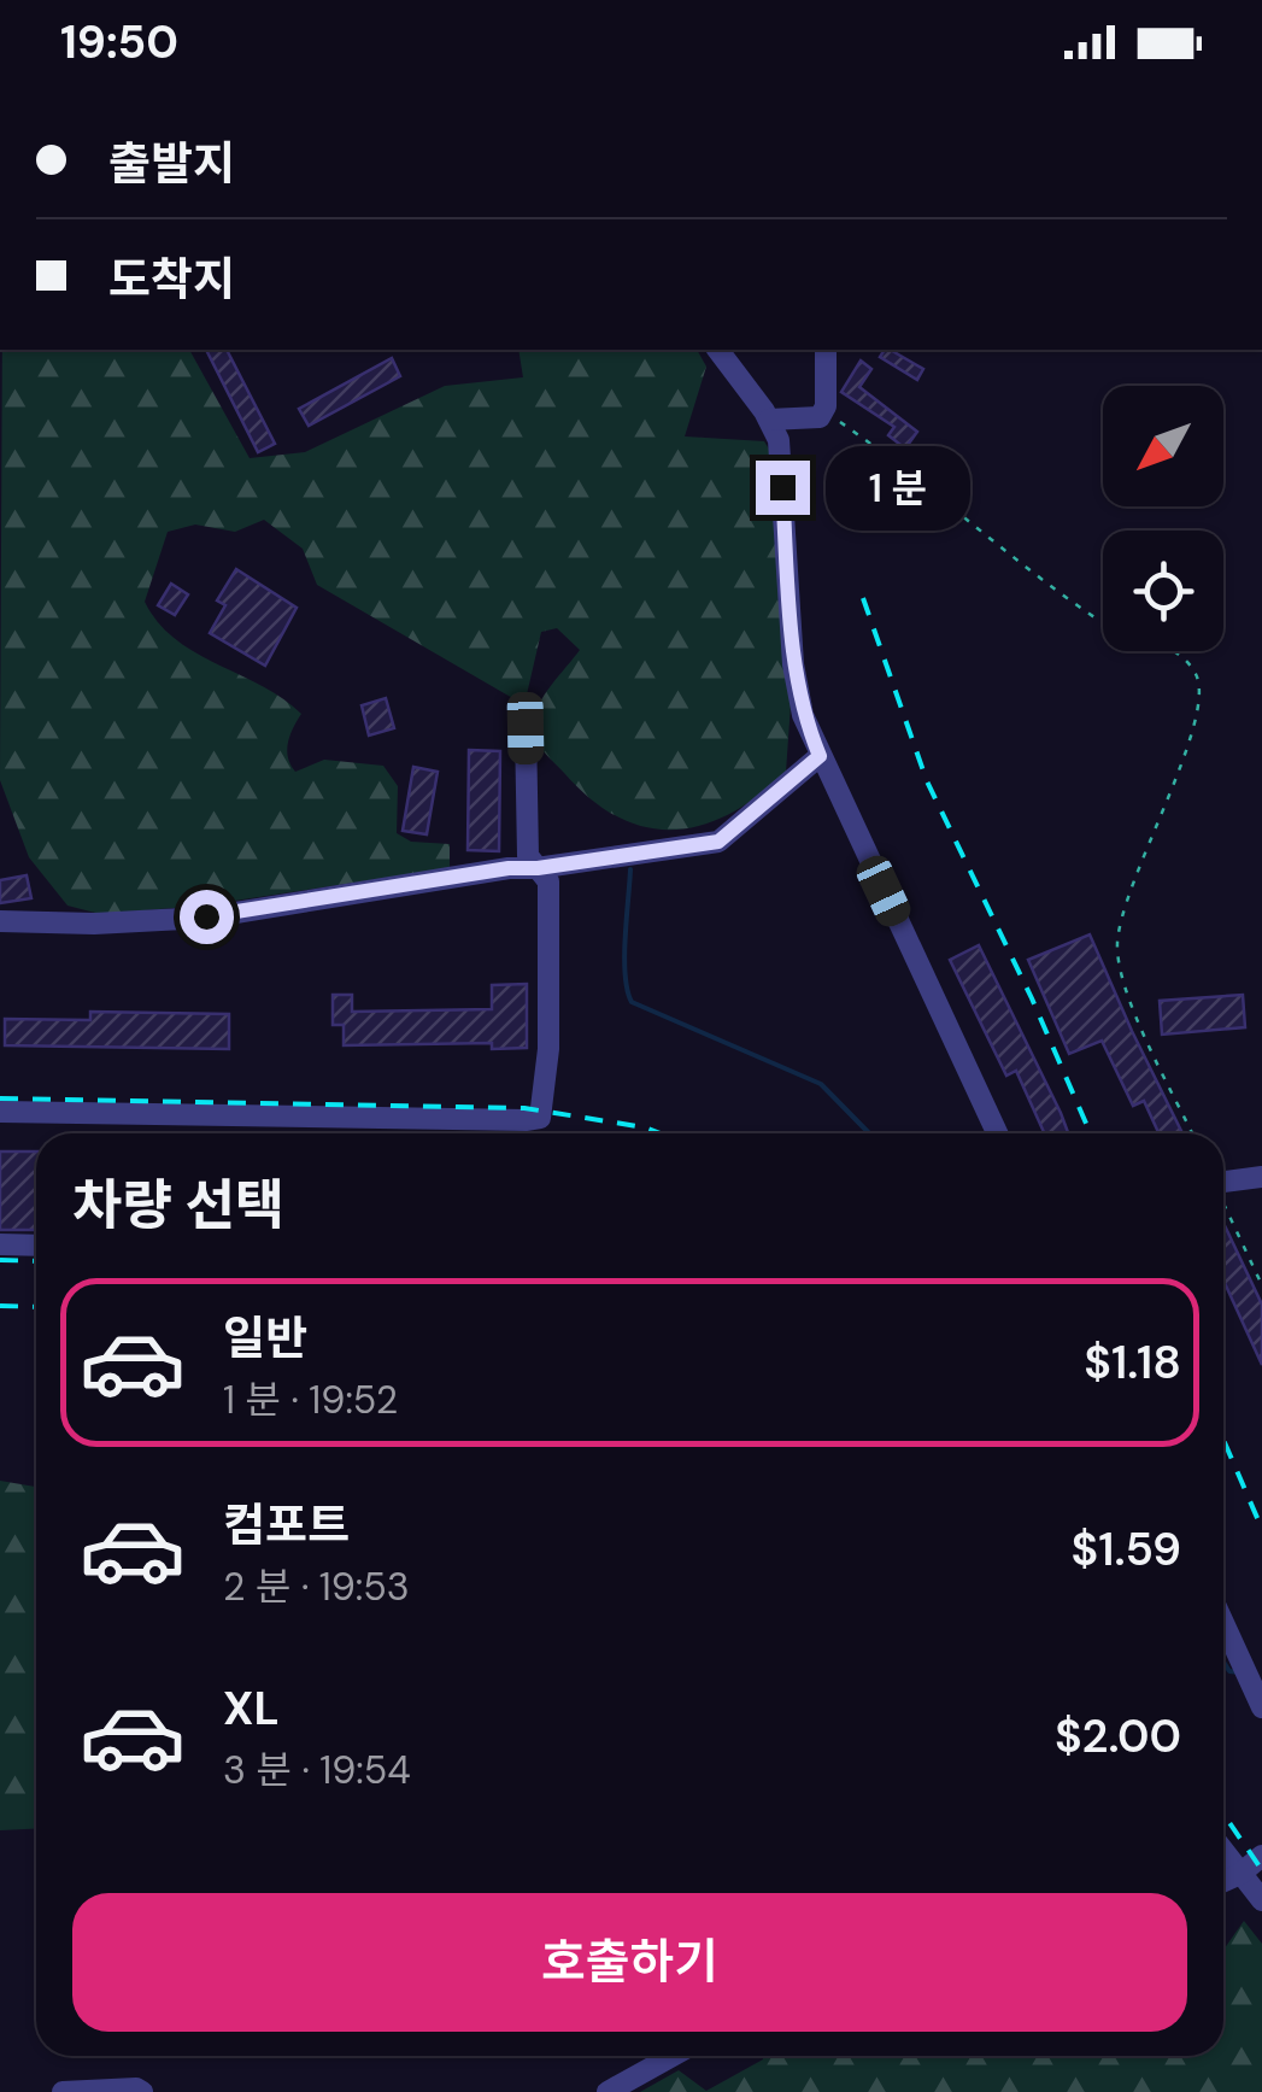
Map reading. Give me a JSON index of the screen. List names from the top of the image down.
{
  "north": "bottom left",
  "page": {
    "status": "19:50",
    "banner": ["출발지", "도착지"],
    "bubble": "1 분",
    "heading": "차량 선택",
    "list": [
      {
        "name": "일반",
        "note": "1 분 · 19:52",
        "value": "$1.18"
      },
      {
        "name": "컴포트",
        "note": "2 분 · 19:53",
        "value": "$1.59"
      },
      {
        "name": "XL",
        "note": "3 분 · 19:54",
        "value": "$2.00"
      }
    ],
    "buttons": "호출하기"
  }
}
